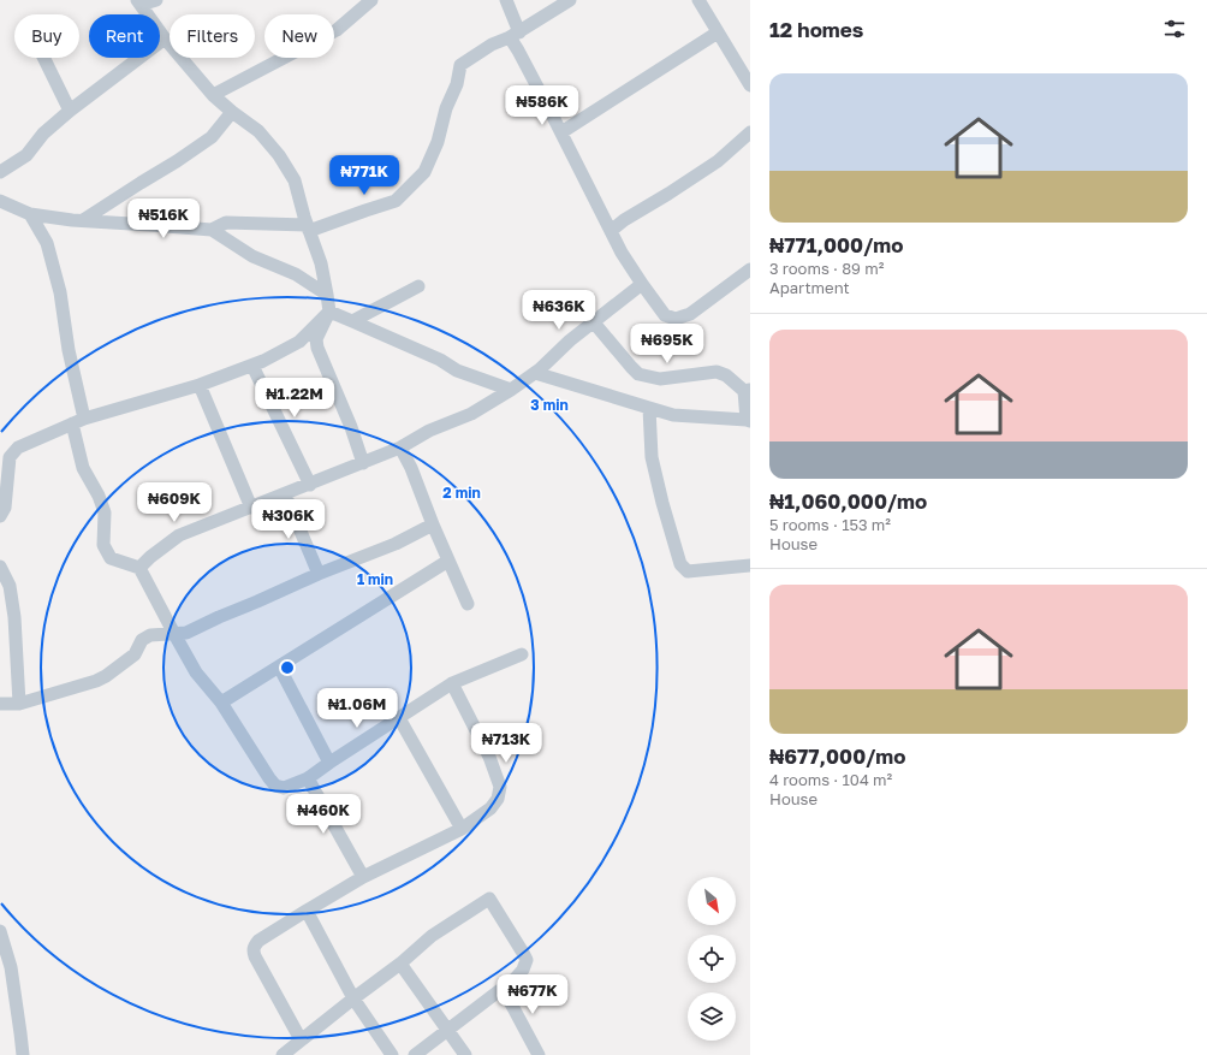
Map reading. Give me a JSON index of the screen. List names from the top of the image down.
{
  "north": "bottom right",
  "page": {
    "heading": "12 homes",
    "chip": [
      "Buy",
      "Rent",
      "Filters",
      "New"
    ],
    "list": [
      {
        "name": "₦771,000/mo",
        "note": "3 rooms · 89 m² · Apartment"
      },
      {
        "name": "₦1,060,000/mo",
        "note": "5 rooms · 153 m² · House"
      },
      {
        "name": "₦677,000/mo",
        "note": "4 rooms · 104 m² · House"
      }
    ],
    "price": [
      "₦586K",
      "₦771K",
      "₦516K",
      "₦636K",
      "₦695K",
      "₦1.22M",
      "₦609K",
      "₦306K",
      "₦1.06M",
      "₦713K",
      "₦460K",
      "₦677K"
    ]
  },
  "rings": ["3 min", "2 min", "1 min"]
}
